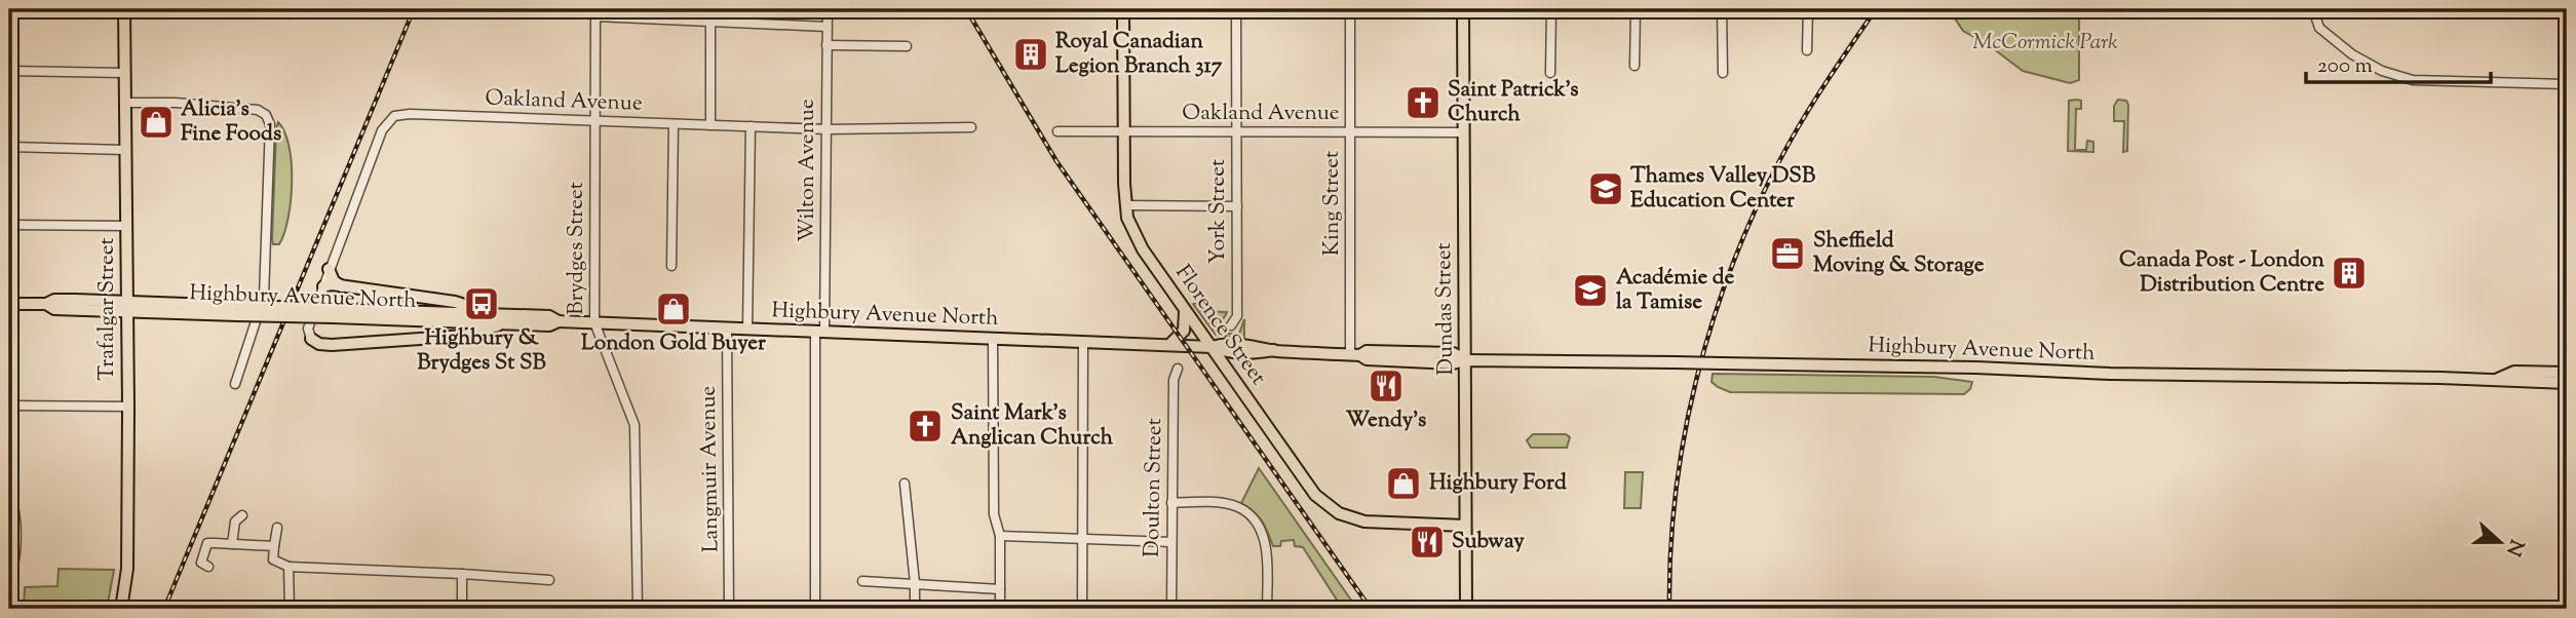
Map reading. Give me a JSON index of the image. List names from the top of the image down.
{
  "streets": {
    "main road": [
      "Highbury Avenue North",
      "Trafalgar Street",
      "Dundas Street",
      "Florence Street"
    ],
    "street": [
      "Oakland Avenue",
      "Wilton Avenue",
      "King Street",
      "York Street",
      "Brydges Street",
      "Langmuir Avenue",
      "Doulton Street"
    ]
  },
  "crossings": [
    ["Oakland Avenue", "Wilton Avenue"],
    ["Oakland Avenue", "King Street"],
    ["Oakland Avenue", "York Street"],
    ["Oakland Avenue", "Brydges Street"],
    ["Oakland Avenue", "Dundas Street"],
    ["Oakland Avenue", "Florence Street"],
    ["Wilton Avenue", "Highbury Avenue North"],
    ["King Street", "Highbury Avenue North"],
    ["Brydges Street", "Highbury Avenue North"],
    ["Highbury Avenue North", "Trafalgar Street"],
    ["Highbury Avenue North", "Dundas Street"],
    ["Highbury Avenue North", "Florence Street"],
    ["Highbury Avenue North", "Langmuir Avenue"],
    ["Dundas Street", "Florence Street"]
  ],
  "parks": ["McCormick Park"],
  "places": {
    "building": ["Royal Canadian Legion Branch 317", "Canada Post - London Distribution Centre"],
    "church": ["Saint Patrick's Church", "Saint Mark's Anglican Church"],
    "shop": ["Alicia's Fine Foods", "London Gold Buyer", "Highbury Ford"],
    "school or university": ["Thames Valley DSB Education Center", "Académie de la Tamise"],
    "office": ["Sheffield Moving & Storage"],
    "bus stop": ["Highbury & Brydges St SB"],
    "restaurant": ["Wendy's", "Subway"]
  },
  "scale_bar": "200 m",
  "north": "right"
}
